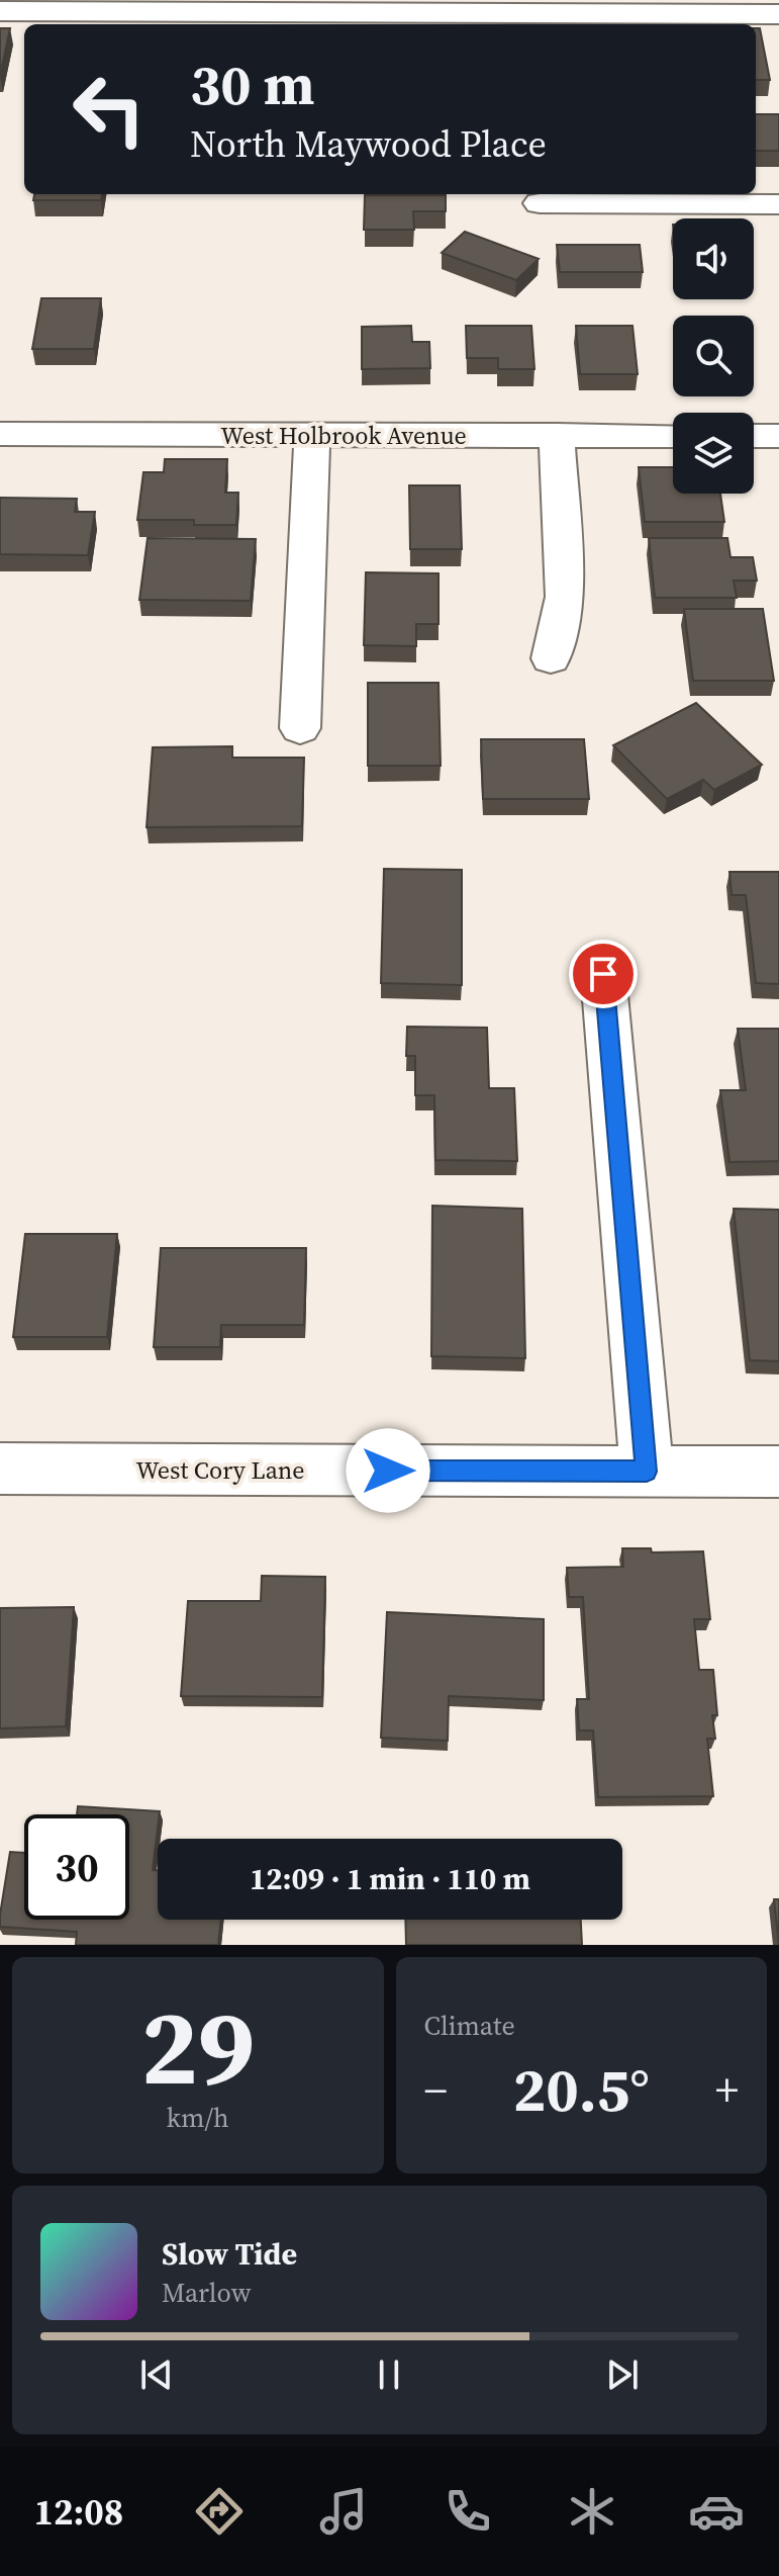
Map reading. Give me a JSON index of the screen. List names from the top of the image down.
{
  "streets": {
    "street": ["West Holbrook Avenue", "West Cory Lane"]
  },
  "page": {
    "turn": ["30 m", "North Maywood Place"],
    "limit": "30",
    "trip": "12:09 · 1 min · 110 m",
    "tile": [
      ["29", "km/h"],
      "Climate"
    ],
    "heat": ["−", "20.5°", "+"],
    "song": ["Slow Tide", "Marlow"],
    "tabs": "12:08"
  }
}
